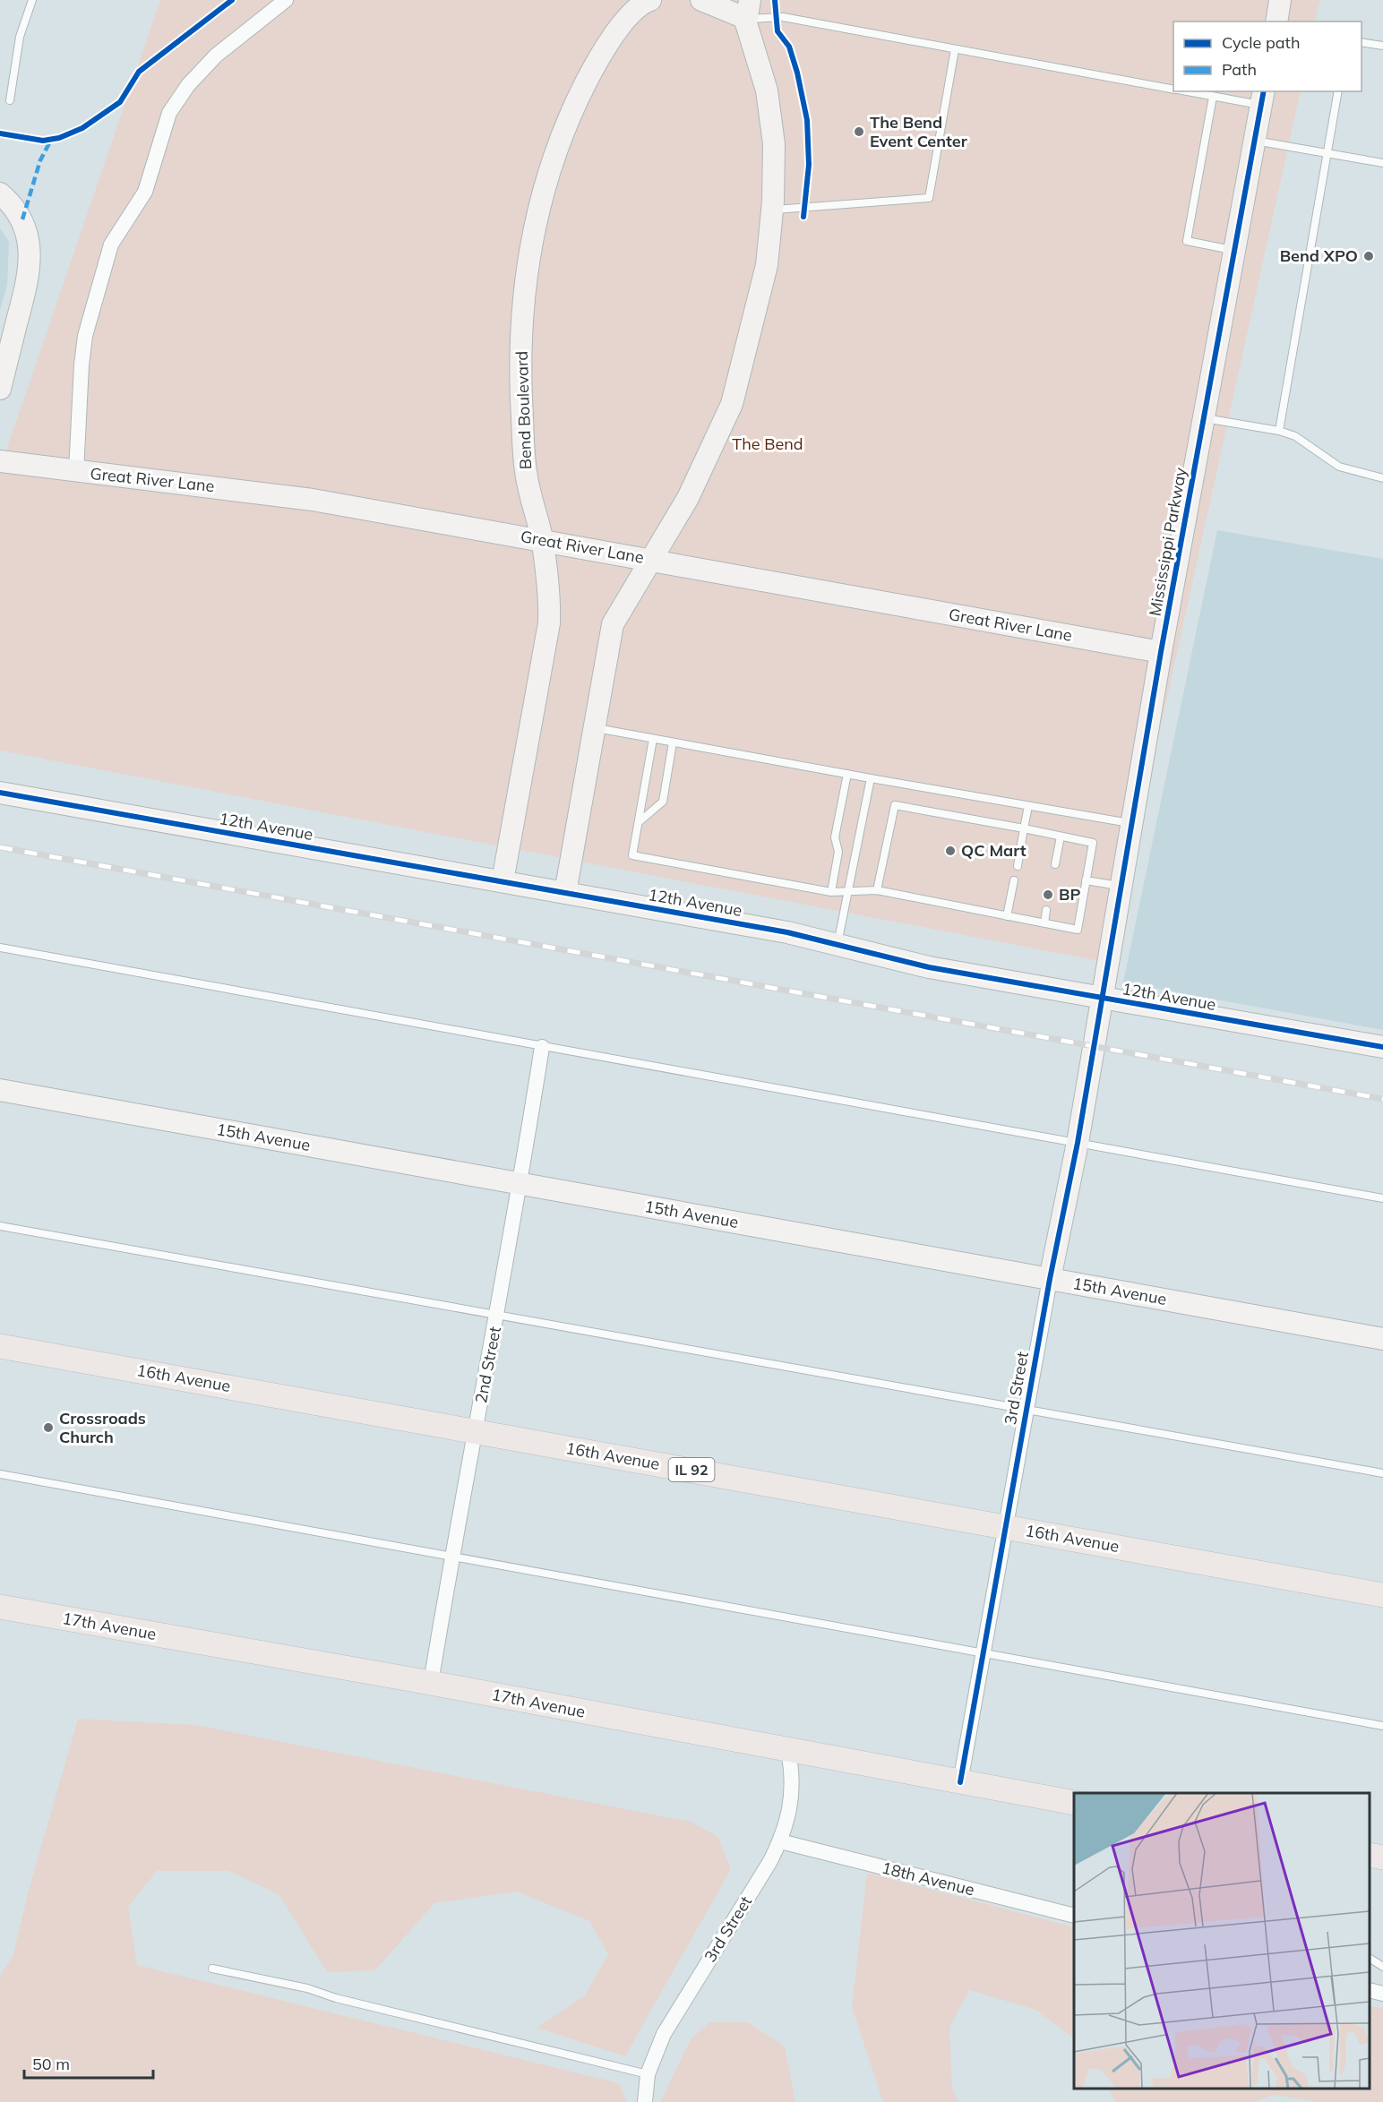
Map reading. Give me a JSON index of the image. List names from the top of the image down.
{
  "streets": {
    "main road": ["16th Avenue", "IL 92", "17th Avenue"],
    "street": [
      "Bend Boulevard",
      "Great River Lane",
      "Mississippi Parkway",
      "12th Avenue",
      "15th Avenue",
      "2nd Street",
      "3rd Street",
      "18th Avenue"
    ]
  },
  "crossings": [
    ["Bend Boulevard", "Great River Lane"],
    ["Bend Boulevard", "12th Avenue"],
    ["Great River Lane", "Mississippi Parkway"],
    ["Mississippi Parkway", "12th Avenue"],
    ["Mississippi Parkway", "3rd Street"],
    ["12th Avenue", "3rd Street"],
    ["15th Avenue", "2nd Street"],
    ["15th Avenue", "3rd Street"],
    ["2nd Street", "16th Avenue"],
    ["2nd Street", "17th Avenue"],
    ["16th Avenue", "3rd Street"],
    ["3rd Street", "17th Avenue"],
    ["3rd Street", "18th Avenue"]
  ],
  "parks": ["The Bend"],
  "places": [
    "The Bend Event Center",
    "Bend XPO",
    "QC Mart",
    "BP",
    "Crossroads Church"
  ],
  "legend": ["Cycle path", "Path"],
  "scale_bar": "50 m"
}
